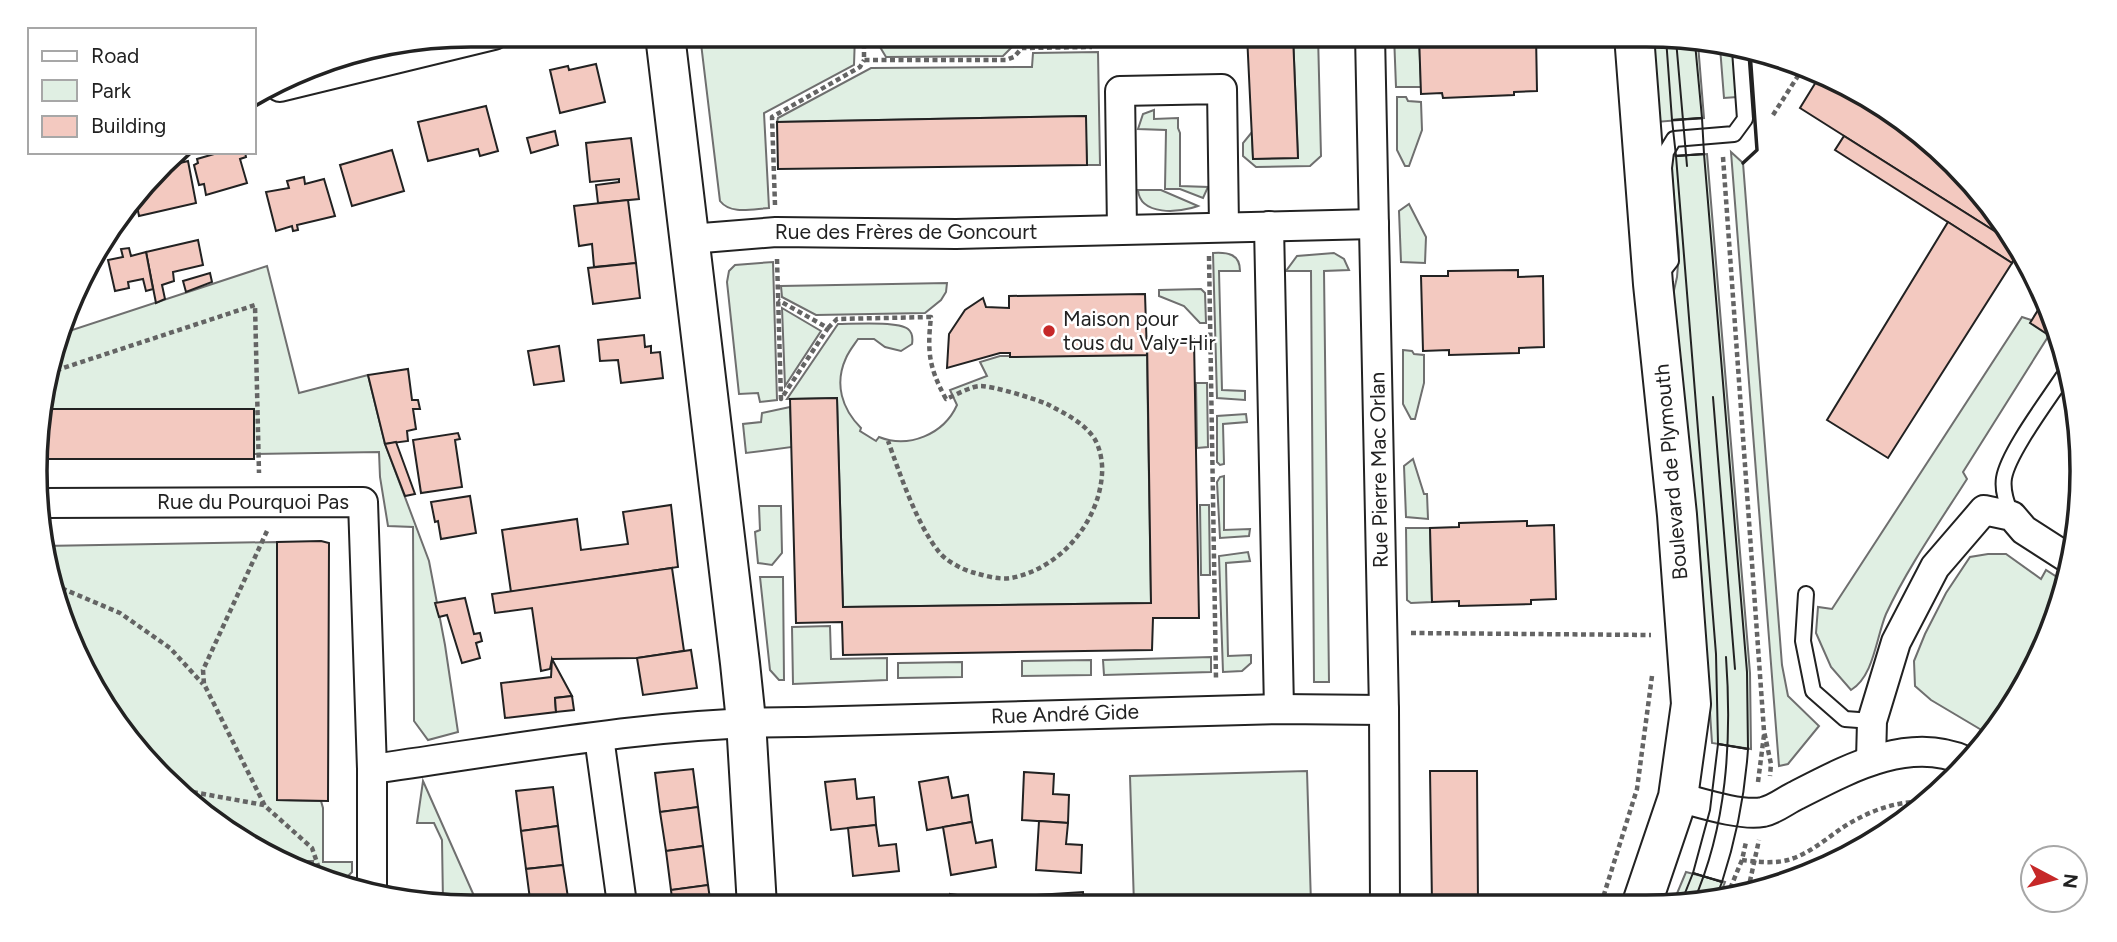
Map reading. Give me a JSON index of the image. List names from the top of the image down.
{
  "streets": {
    "main road": ["Boulevard de Plymouth"],
    "street": [
      "Rue des Frères de Goncourt",
      "Rue Pierre Mac Orlan",
      "Rue du Pourquoi Pas",
      "Rue André Gide"
    ]
  },
  "crossings": [
    ["Rue des Frères de Goncourt", "Rue Pierre Mac Orlan"],
    ["Rue Pierre Mac Orlan", "Rue André Gide"]
  ],
  "places": ["Maison pour tous du Valy-Hir"],
  "legend": ["Road", "Park", "Building"],
  "north": "right"
}
